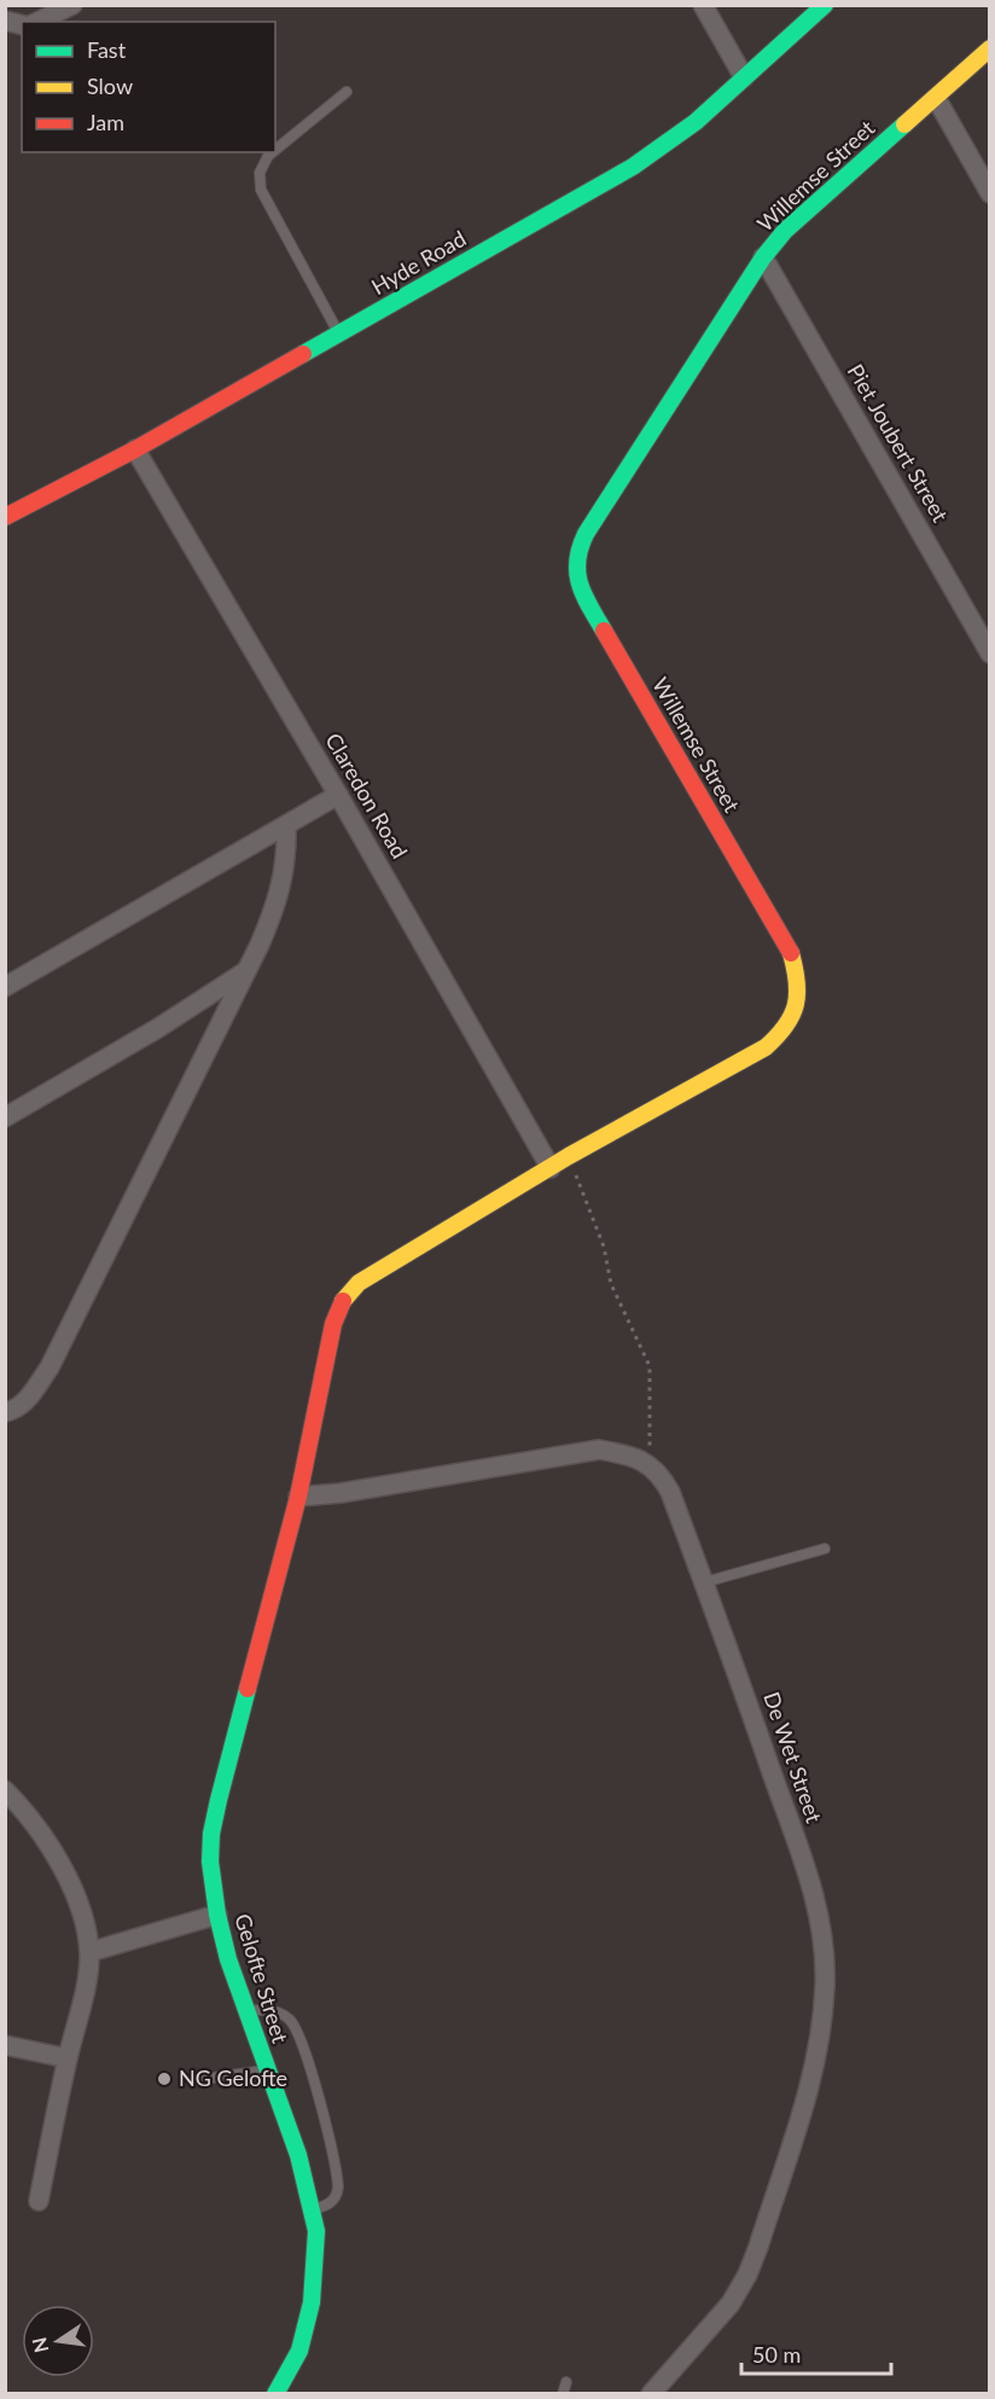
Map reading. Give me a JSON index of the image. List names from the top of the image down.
{
  "streets": {
    "street": [
      "Willemse Street",
      "Hyde Road",
      "Piet Joubert Street",
      "Claredon Road",
      "De Wet Street",
      "Gelofte Street"
    ]
  },
  "crossings": [
    ["Willemse Street", "Piet Joubert Street"],
    ["Willemse Street", "Claredon Road"],
    ["Willemse Street", "Gelofte Street"],
    ["Hyde Road", "Claredon Road"]
  ],
  "places": ["NG Gelofte"],
  "legend": ["Fast", "Slow", "Jam"],
  "scale_bar": "50 m",
  "north": "left"
}
